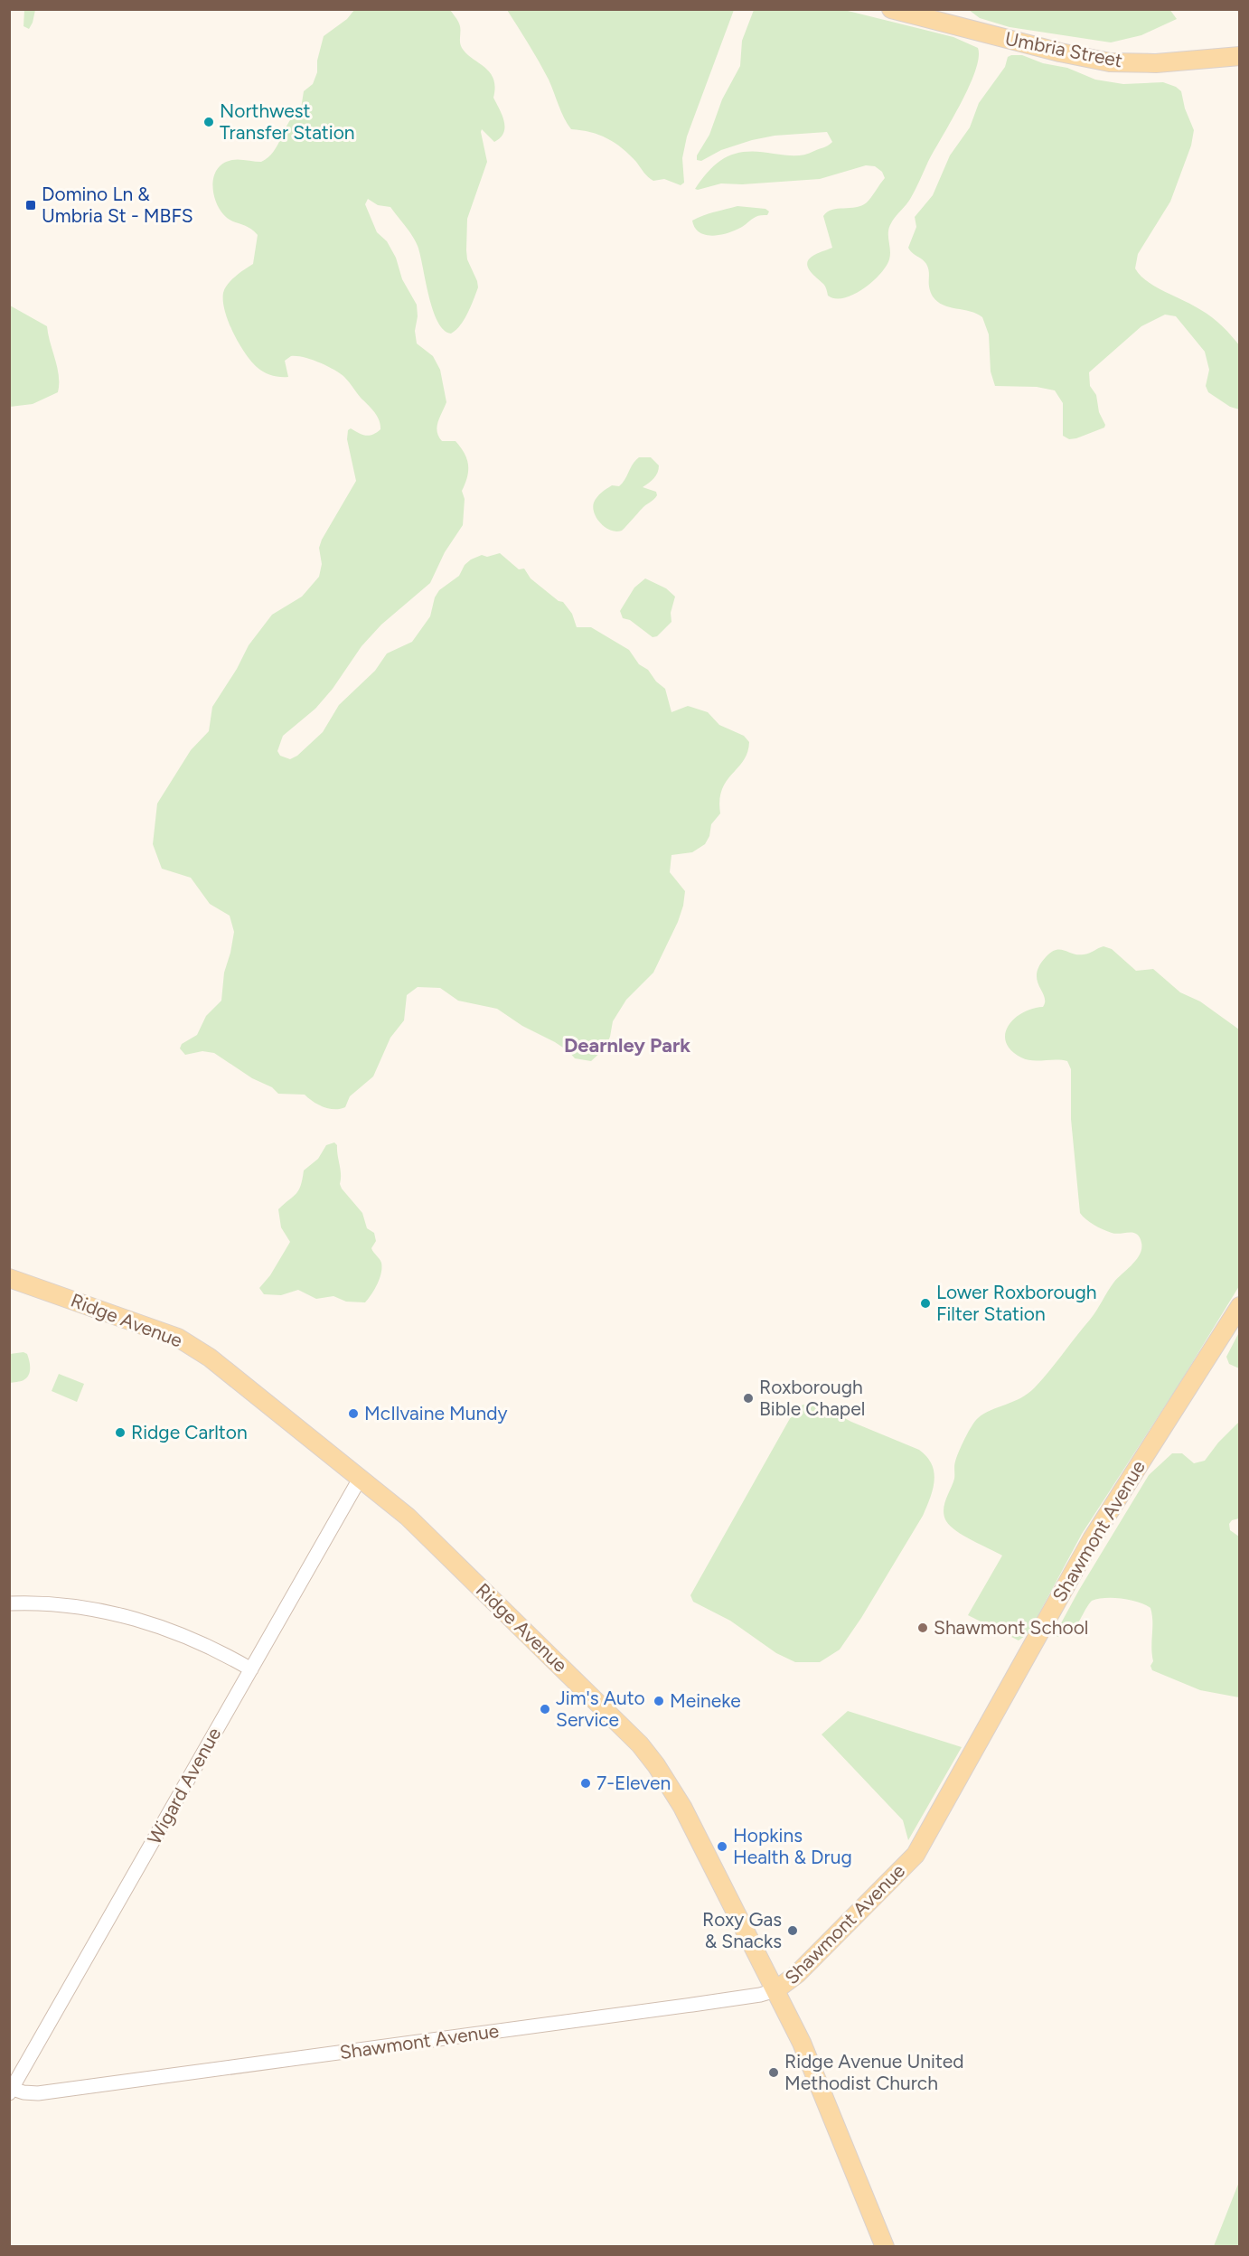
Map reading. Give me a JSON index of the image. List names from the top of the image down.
{
  "streets": {
    "main road": ["Umbria Street", "Ridge Avenue", "Shawmont Avenue"],
    "street": ["Wigard Avenue"]
  },
  "crossings": [
    ["Ridge Avenue", "Shawmont Avenue"],
    ["Ridge Avenue", "Wigard Avenue"],
    ["Shawmont Avenue", "Wigard Avenue"]
  ],
  "districts": ["Dearnley Park"],
  "places": {
    "other": [
      "Northwest Transfer Station",
      "Lower Roxborough Filter Station",
      "Roxborough Bible Chapel",
      "McIlvaine Mundy",
      "Ridge Carlton",
      "Shawmont School",
      "Meineke",
      "Jim's Auto Service",
      "7-Eleven",
      "Hopkins Health & Drug",
      "Roxy Gas & Snacks",
      "Ridge Avenue United Methodist Church"
    ],
    "transit": ["Domino Ln & Umbria St - MBFS"]
  }
}
